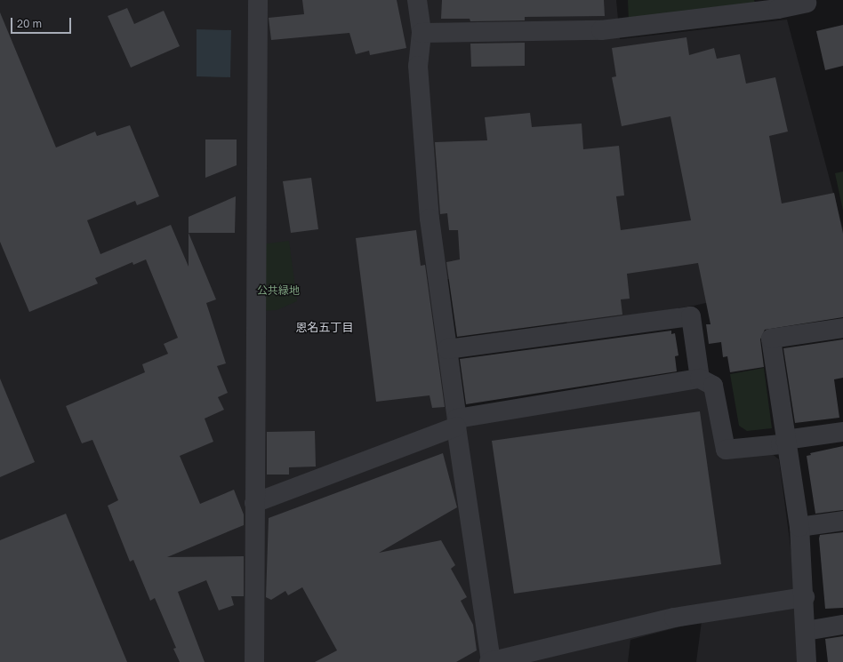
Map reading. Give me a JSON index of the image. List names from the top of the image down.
{
  "districts": ["恩名五丁目"],
  "parks": ["公共緑地"],
  "scale_bar": "20 m"
}
